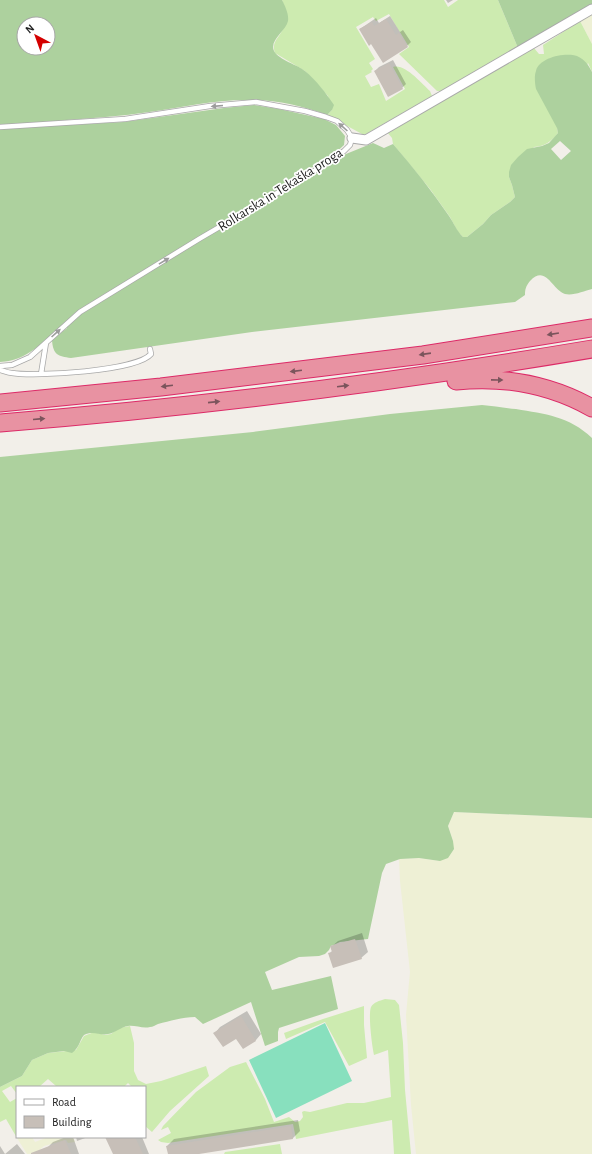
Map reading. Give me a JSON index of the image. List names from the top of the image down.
{
  "streets": {
    "lane": ["Rolkarska in Tekaška proga"]
  },
  "legend": ["Road", "Building"],
  "north": "top left"
}
